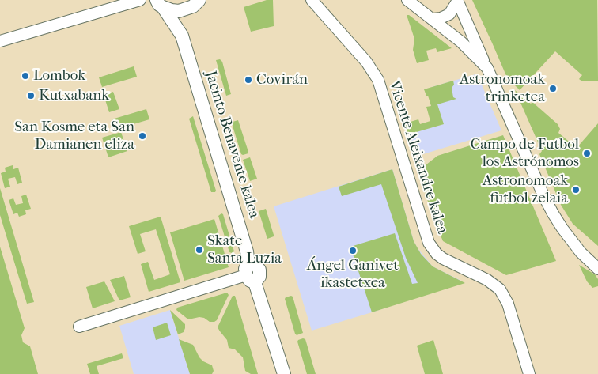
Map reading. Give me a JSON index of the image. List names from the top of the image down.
{
  "streets": {
    "main road": ["Jacinto Benavente kalea"],
    "street": ["Vicente Aleixandre kalea"]
  },
  "places": [
    "Lombok",
    "Covirán",
    "Astronomoak trinketea",
    "Kutxabank",
    "San Kosme eta San Damianen eliza",
    "Campo de Futbol los Astrónomos",
    "Astronomoak futbol zelaia",
    "Skate Santa Luzia",
    "Ángel Ganivet ikastetxea"
  ]
}
